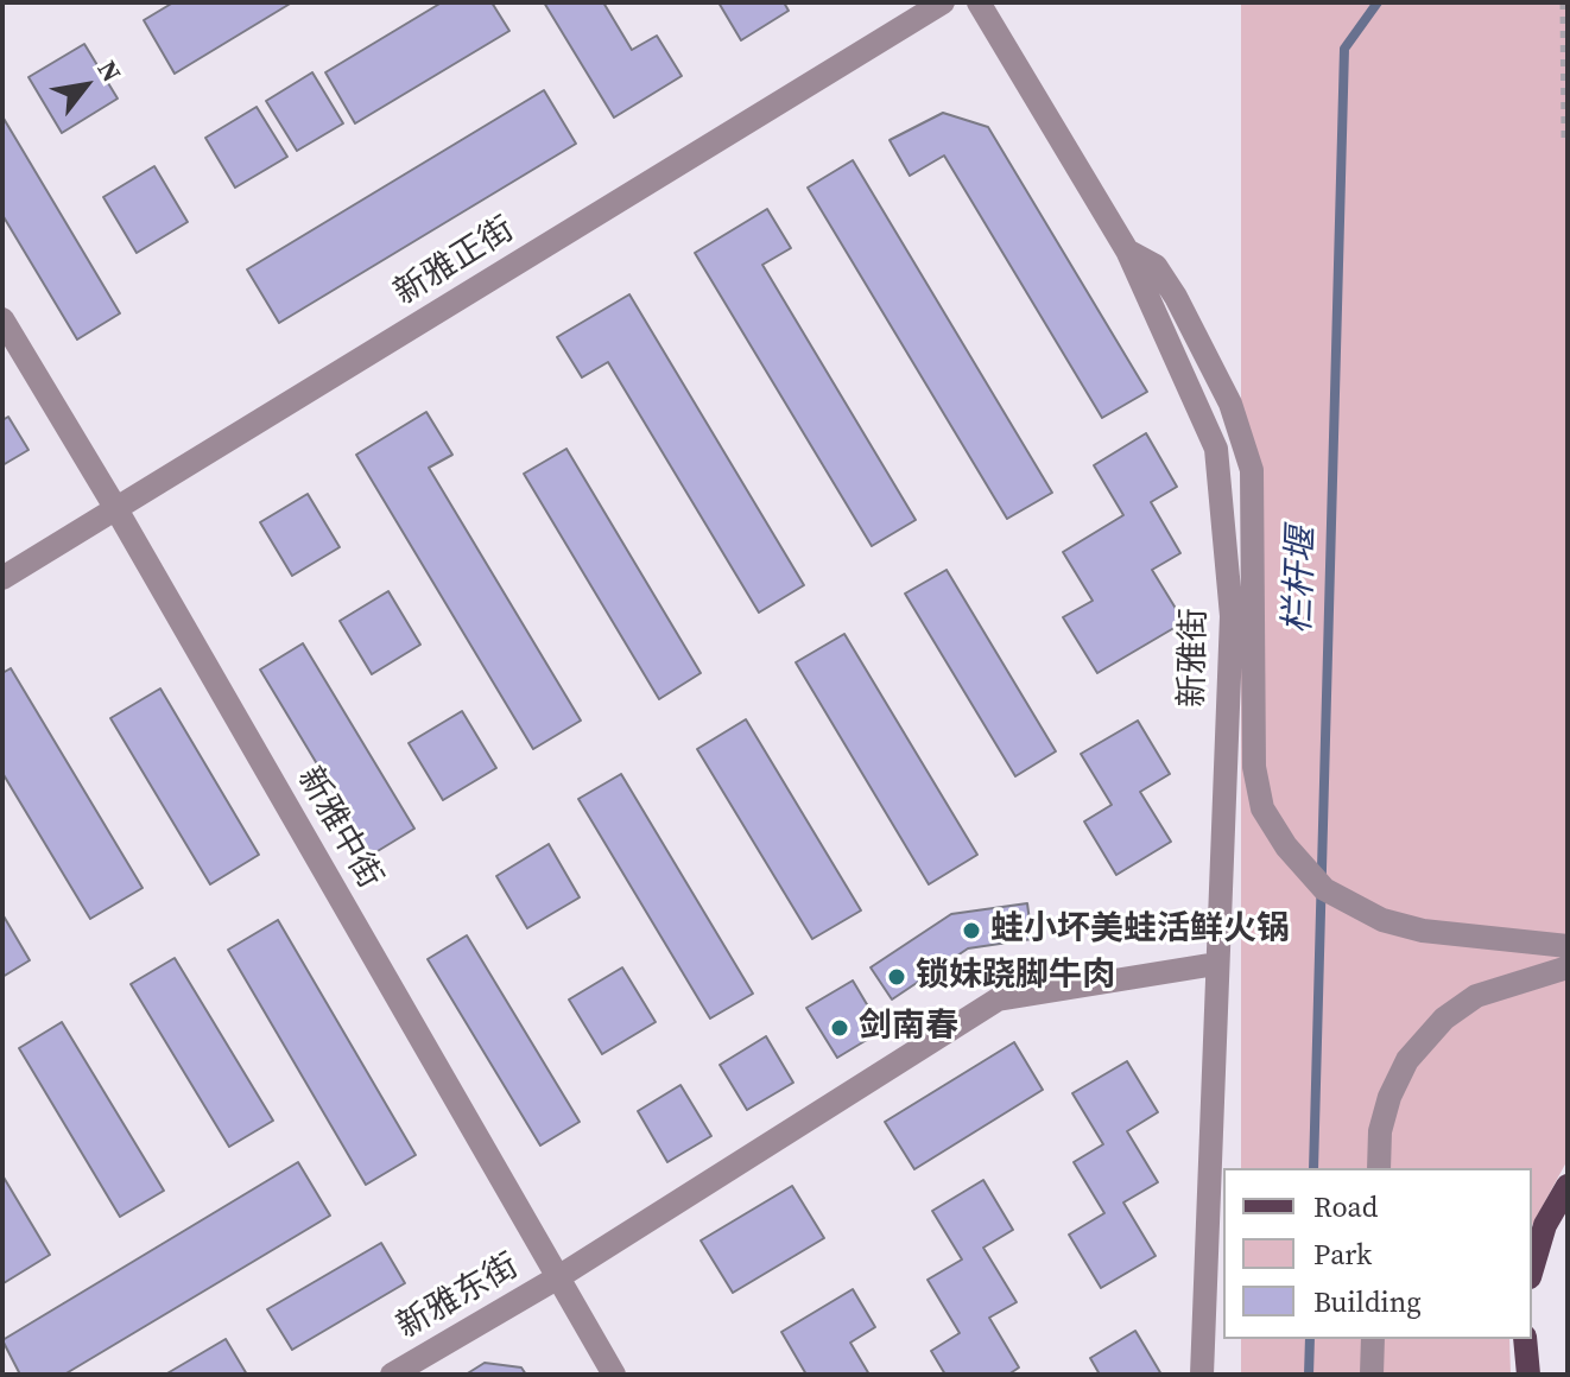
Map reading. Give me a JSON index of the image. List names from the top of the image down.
{
  "streets": {
    "street": [
      "新雅正街",
      "新雅街",
      "新雅中街",
      "新雅东街"
    ]
  },
  "crossings": [
    ["新雅正街", "新雅中街"],
    ["新雅街", "新雅东街"],
    ["新雅中街", "新雅东街"]
  ],
  "water": ["栏杆堰"],
  "places": ["蛙小坏美蛙活鲜火锅", "锁妹跷脚牛肉", "剑南春"],
  "legend": ["Road", "Park", "Building"],
  "north": "top right"
}
